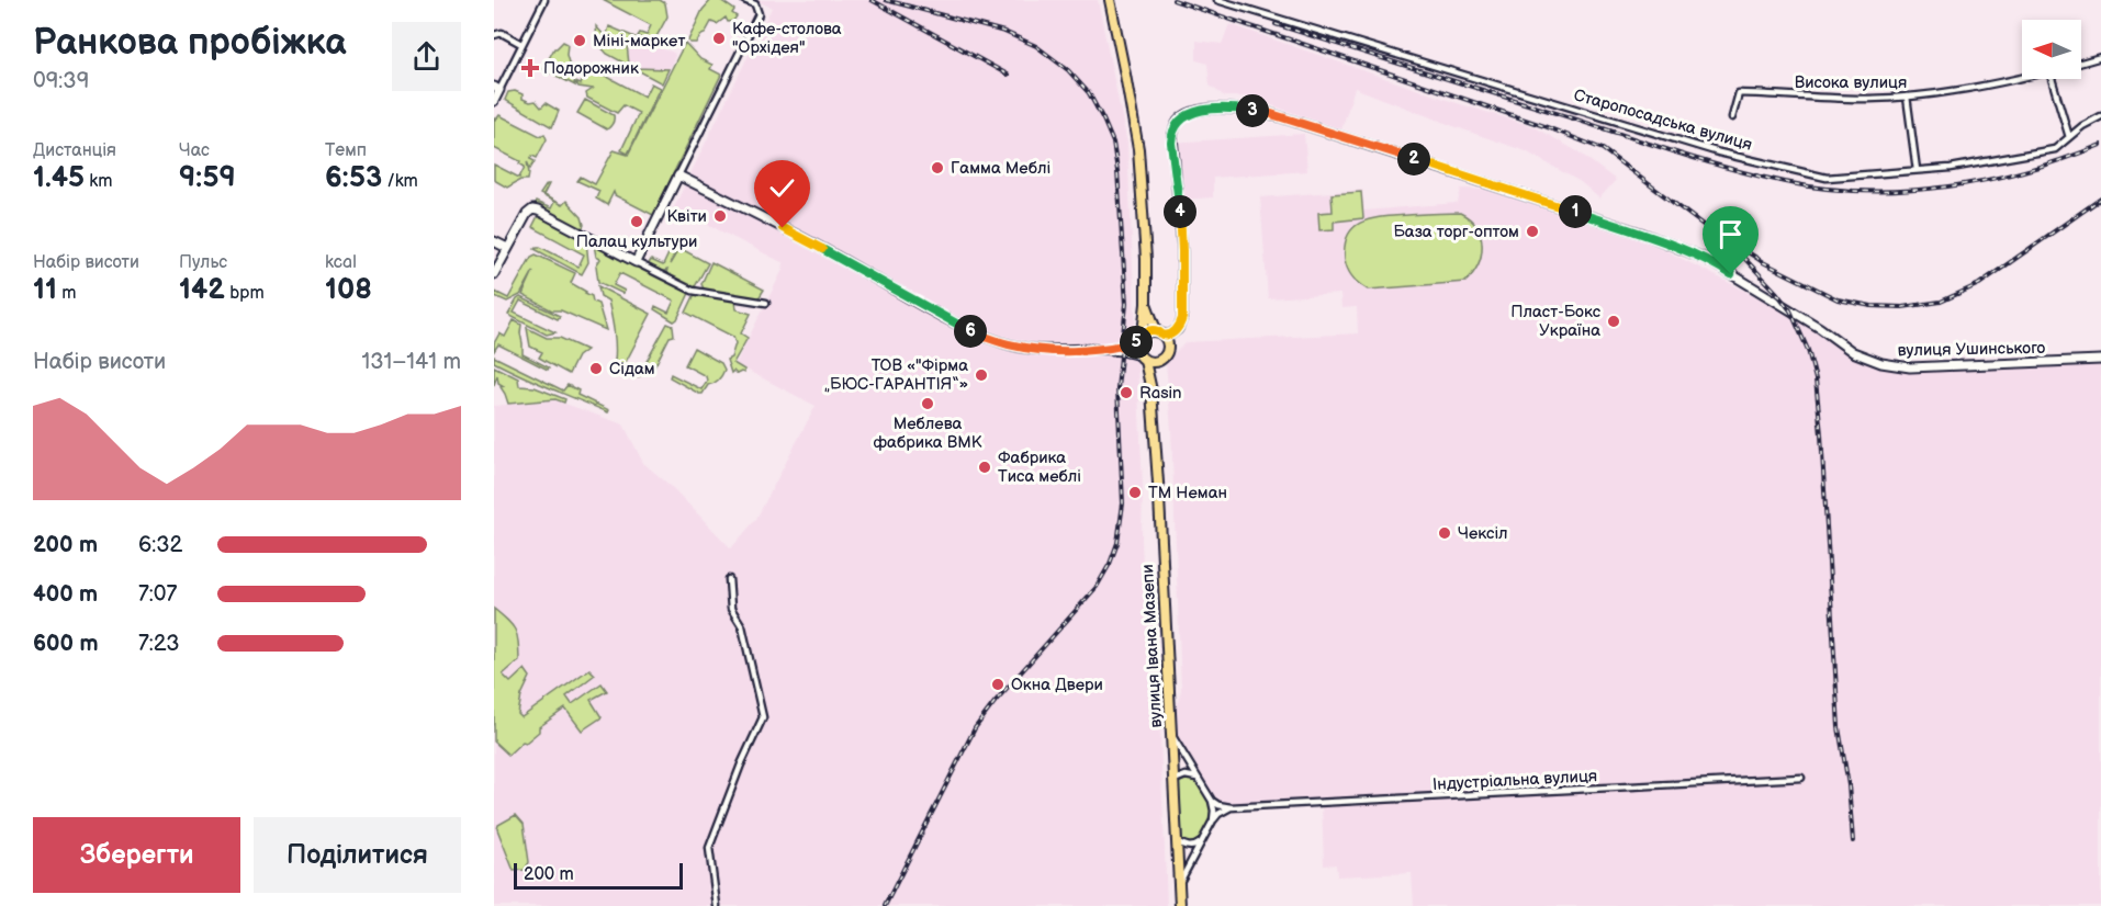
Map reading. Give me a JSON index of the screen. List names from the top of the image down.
{
  "streets": {
    "main road": ["вулиця Івана Мазепи"],
    "street": [
      "Висока вулиця",
      "Старопосадська вулиця",
      "вулиця Ушинського",
      "Індустріальна вулиця"
    ]
  },
  "crossings": [
    ["вулиця Ушинського", "вулиця Івана Мазепи"]
  ],
  "places": {
    "other": [
      "Кафе-столова \"Орхідея\"",
      "Міні-маркет",
      "Гамма Меблі",
      "Квіти",
      "Палац культури",
      "База торг-оптом",
      "Пласт-Бокс Україна",
      "Сідам",
      "ТОВ «\"Фірма „БЮС-ГАРАНТІЯ“»",
      "Rasin",
      "Меблева фабрика ВМК",
      "Фабрика Тиса меблі",
      "ТМ Неман",
      "Чексіл",
      "Окна Двери"
    ],
    "health": ["Подорожник"]
  },
  "scale_bar": "200 m",
  "north": "left",
  "page": {
    "heading": ["Ранкова пробіжка", "09:39"],
    "pins": [
      "3",
      "2",
      "1",
      "4",
      "6",
      "5"
    ],
    "stats": [
      ["Дистанція", "1.45 km"],
      ["Час", "9:59"],
      ["Темп", "6:53 /km"],
      ["Набір висоти", "11 m"],
      ["Пульс", "142 bpm"],
      ["kcal", "108"]
    ],
    "chart": ["Набір висоти", "131–141 m"],
    "list": [
      {
        "name": "200 m",
        "note": "6:32"
      },
      {
        "name": "400 m",
        "note": "7:07"
      },
      {
        "name": "600 m",
        "note": "7:23"
      }
    ],
    "buttons": ["Зберегти", "Поділитися"],
    "scale": "200 m"
  }
}
